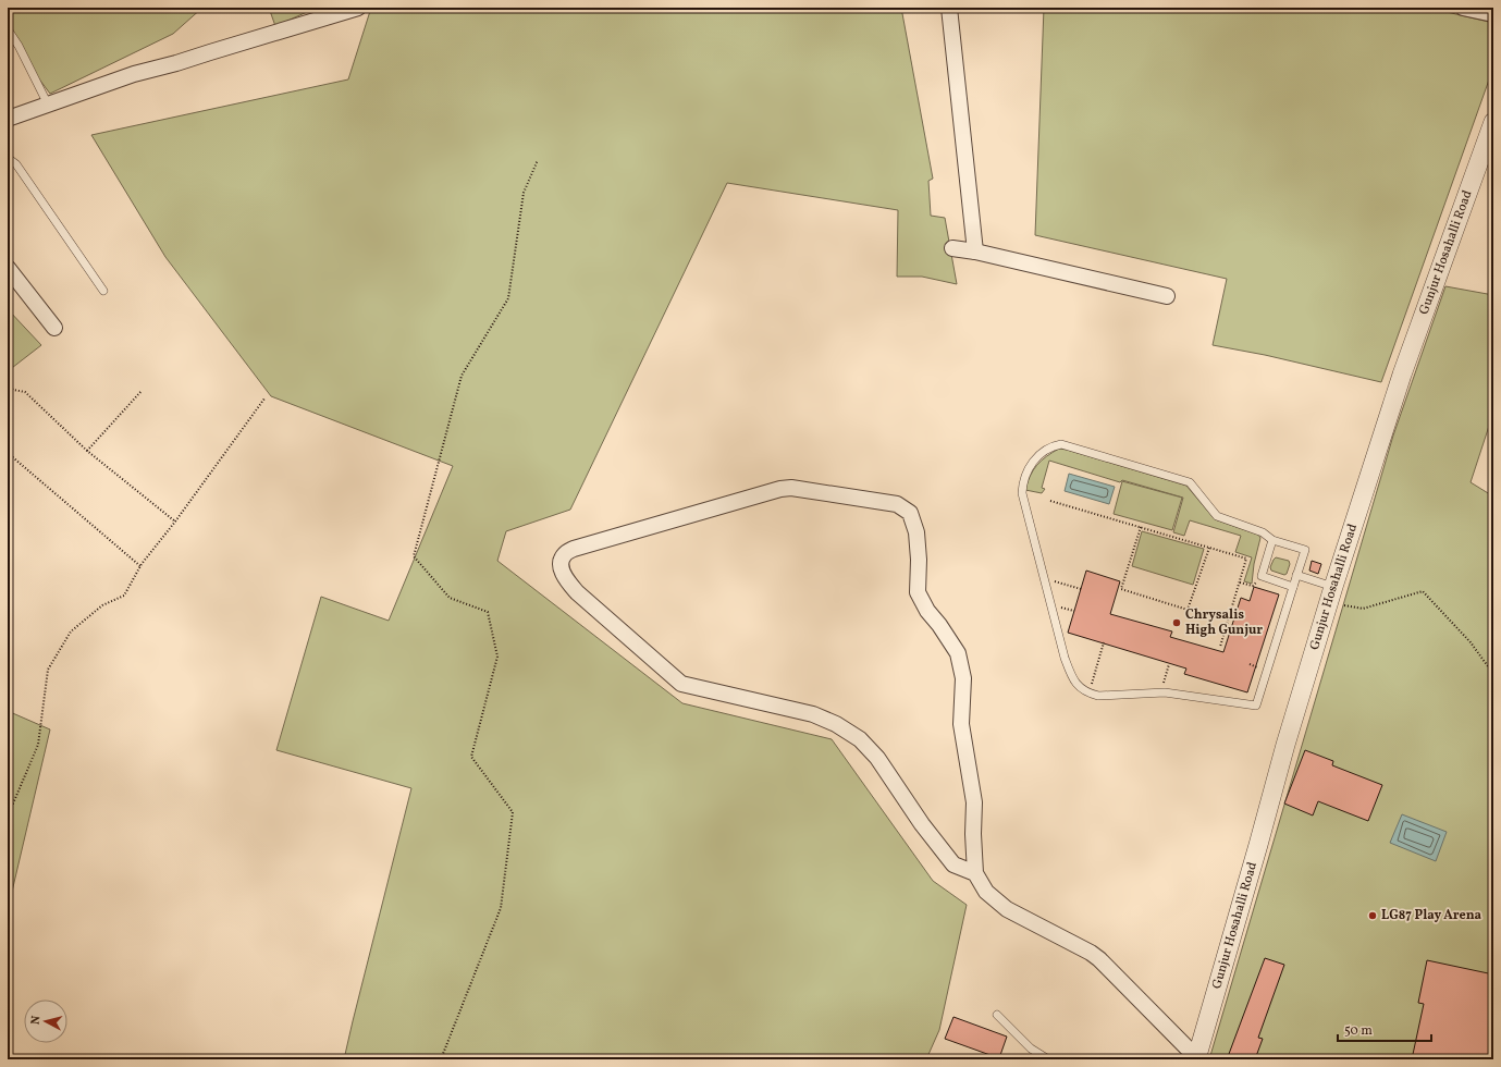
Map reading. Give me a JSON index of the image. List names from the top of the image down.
{
  "streets": {
    "street": ["Gunjur Hosahalli Road"]
  },
  "places": ["Chrysalis High Gunjur", "LG87 Play Arena"],
  "scale_bar": "50 m",
  "north": "left"
}
